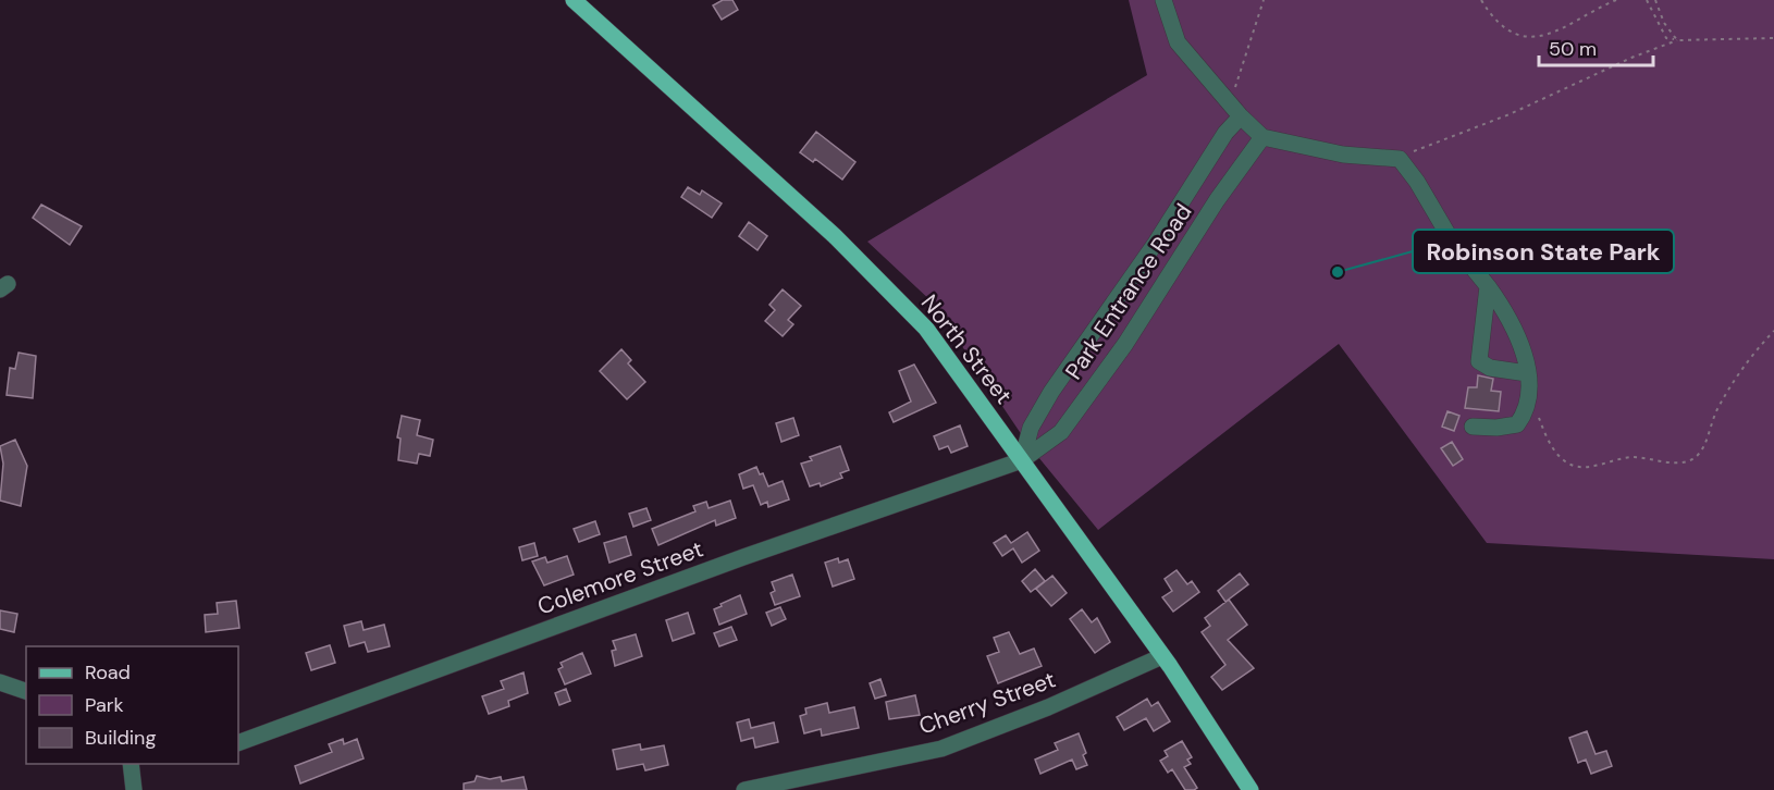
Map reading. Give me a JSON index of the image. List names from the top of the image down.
{
  "streets": {
    "main road": ["North Street"],
    "street": ["Park Entrance Road", "Colemore Street", "Cherry Street"]
  },
  "crossings": [
    ["Park Entrance Road", "North Street"],
    ["Park Entrance Road", "Colemore Street"],
    ["North Street", "Colemore Street"],
    ["North Street", "Cherry Street"]
  ],
  "places": ["Robinson State Park"],
  "legend": ["Road", "Park", "Building"],
  "scale_bar": "50 m"
}
